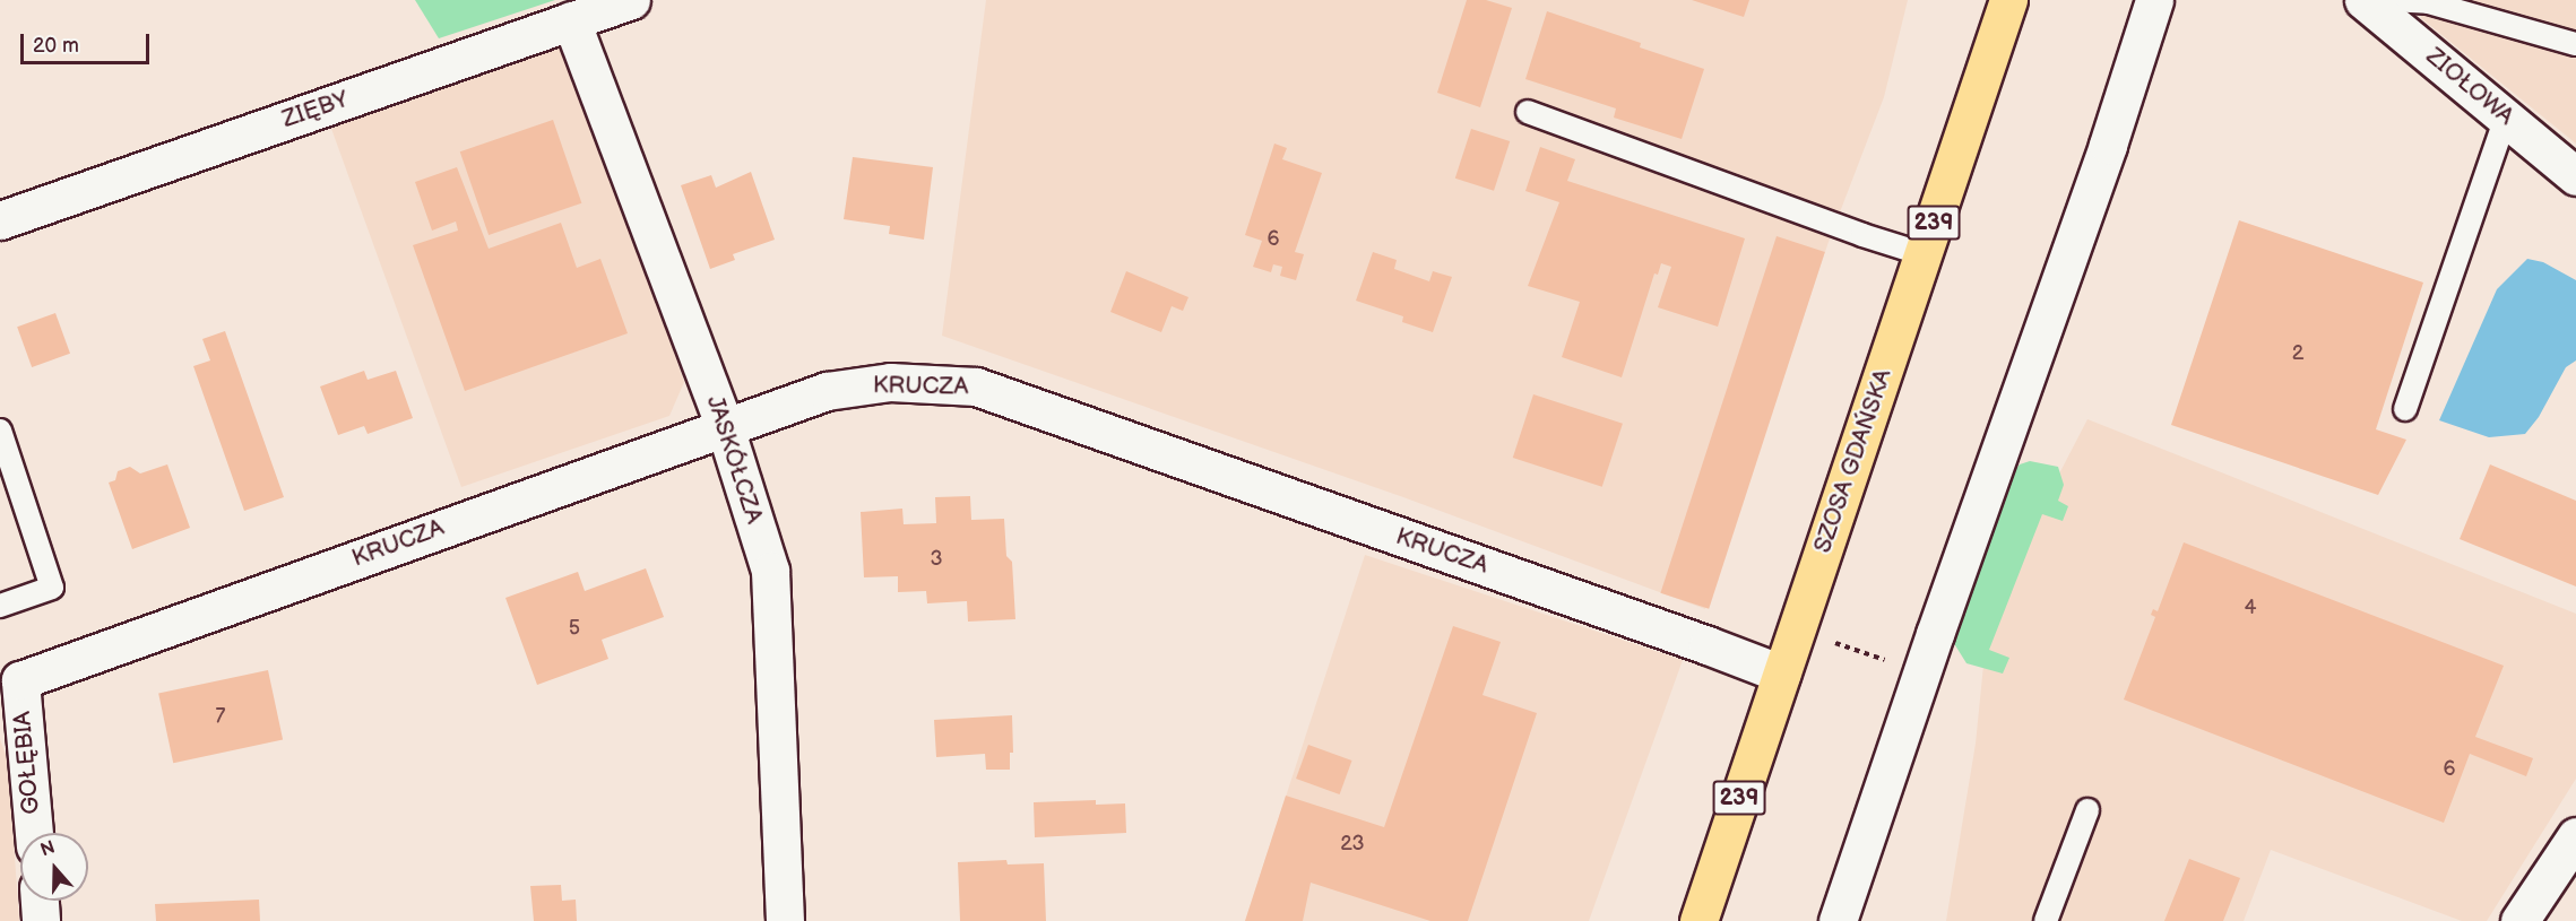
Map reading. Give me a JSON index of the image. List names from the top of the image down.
{
  "streets": {
    "main road": ["239", "SZOSA GDAŃSKA"],
    "street": [
      "ZIOŁOWA",
      "ZIĘBY",
      "KRUCZA",
      "JASKÓŁCZA",
      "GOŁĘBIA"
    ]
  },
  "crossings": [
    ["ZIĘBY", "JASKÓŁCZA"],
    ["KRUCZA", "JASKÓŁCZA"],
    ["KRUCZA", "SZOSA GDAŃSKA"],
    ["KRUCZA", "GOŁĘBIA"]
  ],
  "house_numbers": [
    "6",
    "2",
    "3",
    "4",
    "5",
    "7",
    "6",
    "23"
  ],
  "scale_bar": "20 m",
  "north": "top"
}
